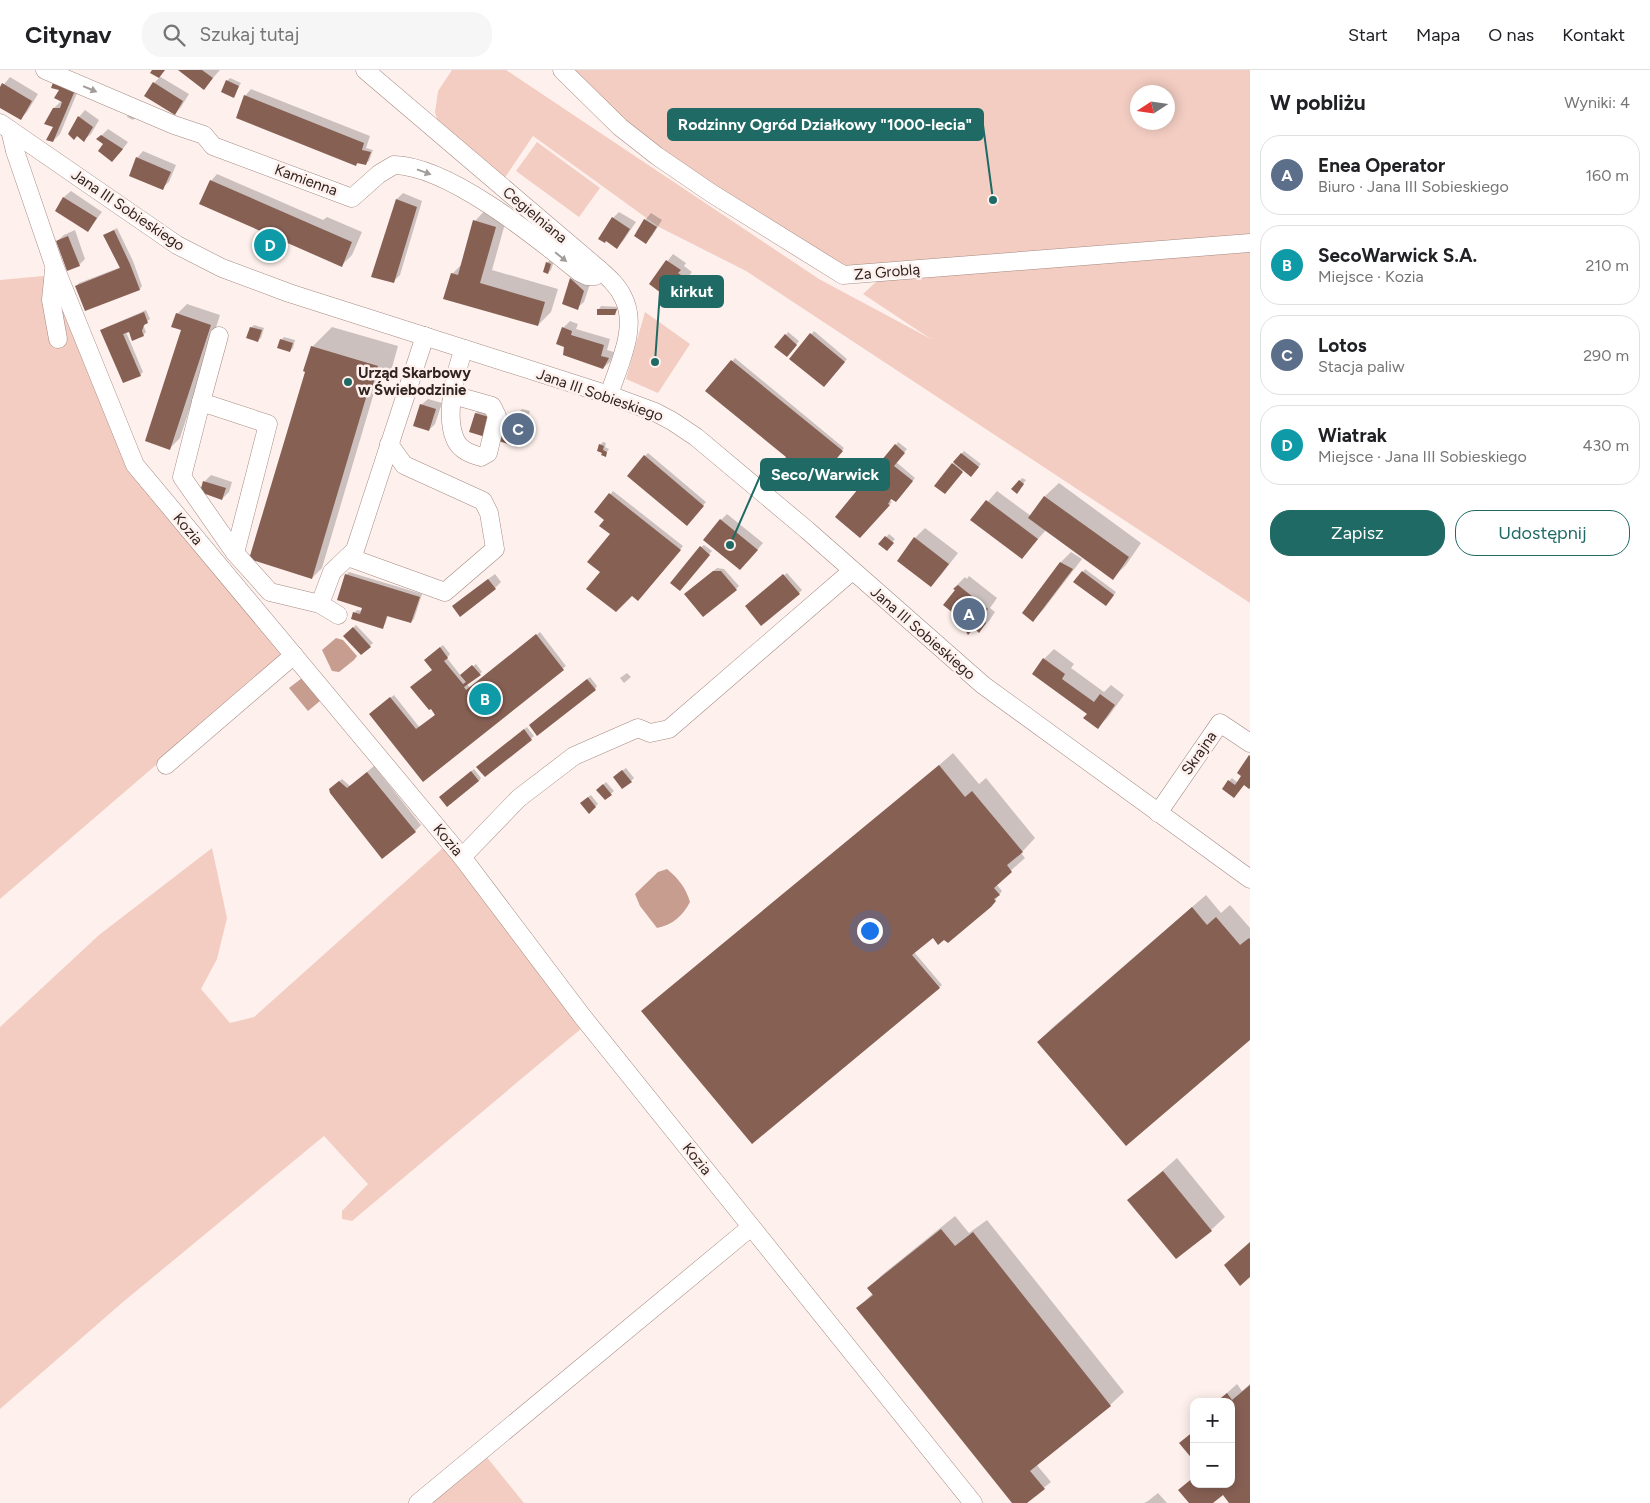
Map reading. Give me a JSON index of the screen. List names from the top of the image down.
{
  "streets": {
    "street": [
      "Kamienna",
      "Jana III Sobieskiego",
      "Cegielniana",
      "Za Groblą",
      "Kozia",
      "Skrajna"
    ]
  },
  "crossings": [
    ["Kamienna", "Cegielniana"],
    ["Jana III Sobieskiego", "Cegielniana"],
    ["Jana III Sobieskiego", "Kozia"],
    ["Jana III Sobieskiego", "Skrajna"]
  ],
  "one_way": ["Kamienna"],
  "places": [
    "Rodzinny Ogród Działkowy \"1000-lecia\"",
    "kirkut",
    "Urząd Skarbowy w Świebodzinie",
    "Seco/Warwick"
  ],
  "north": "left",
  "page": {
    "header": "Citynav",
    "search": "Szukaj tutaj",
    "nav": [
      "Start",
      "Mapa",
      "O nas",
      "Kontakt"
    ],
    "heading": ["W pobliżu", "Wyniki: 4"],
    "list": [
      {
        "mark": "A",
        "name": "Enea Operator",
        "note": "Biuro · Jana III Sobieskiego",
        "value": "160 m"
      },
      {
        "mark": "B",
        "name": "SecoWarwick S.A.",
        "note": "Miejsce · Kozia",
        "value": "210 m"
      },
      {
        "mark": "C",
        "name": "Lotos",
        "note": "Stacja paliw",
        "value": "290 m"
      },
      {
        "mark": "D",
        "name": "Wiatrak",
        "note": "Miejsce · Jana III Sobieskiego",
        "value": "430 m"
      }
    ],
    "pins": [
      "D",
      "C",
      "A",
      "B"
    ],
    "buttons": ["Zapisz", "Udostępnij"],
    "map_buttons": ["+", "−"]
  }
}
